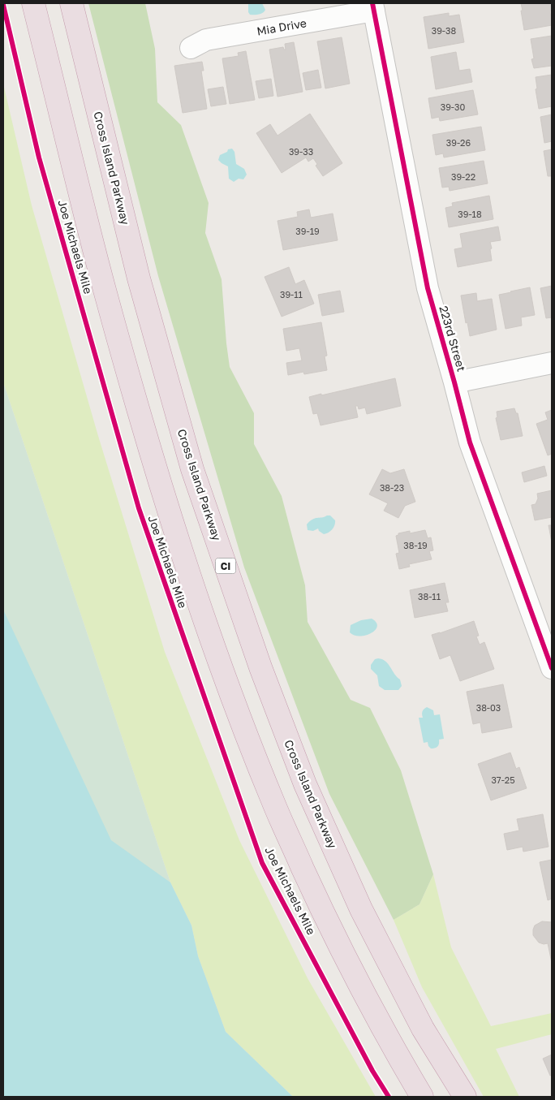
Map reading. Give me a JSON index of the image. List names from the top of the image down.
{
  "streets": {
    "highway": ["Cross Island Parkway", "CI"],
    "street": ["Mia Drive", "223rd Street"],
    "cycle path": ["Joe Michaels Mile"]
  },
  "crossings": [
    ["Mia Drive", "223rd Street"]
  ],
  "house_numbers": [
    "39-38",
    "39-30",
    "39-26",
    "39-33",
    "39-22",
    "39-18",
    "39-19",
    "39-11",
    "38-23",
    "38-19",
    "38-11",
    "38-03",
    "37-25"
  ]
}
